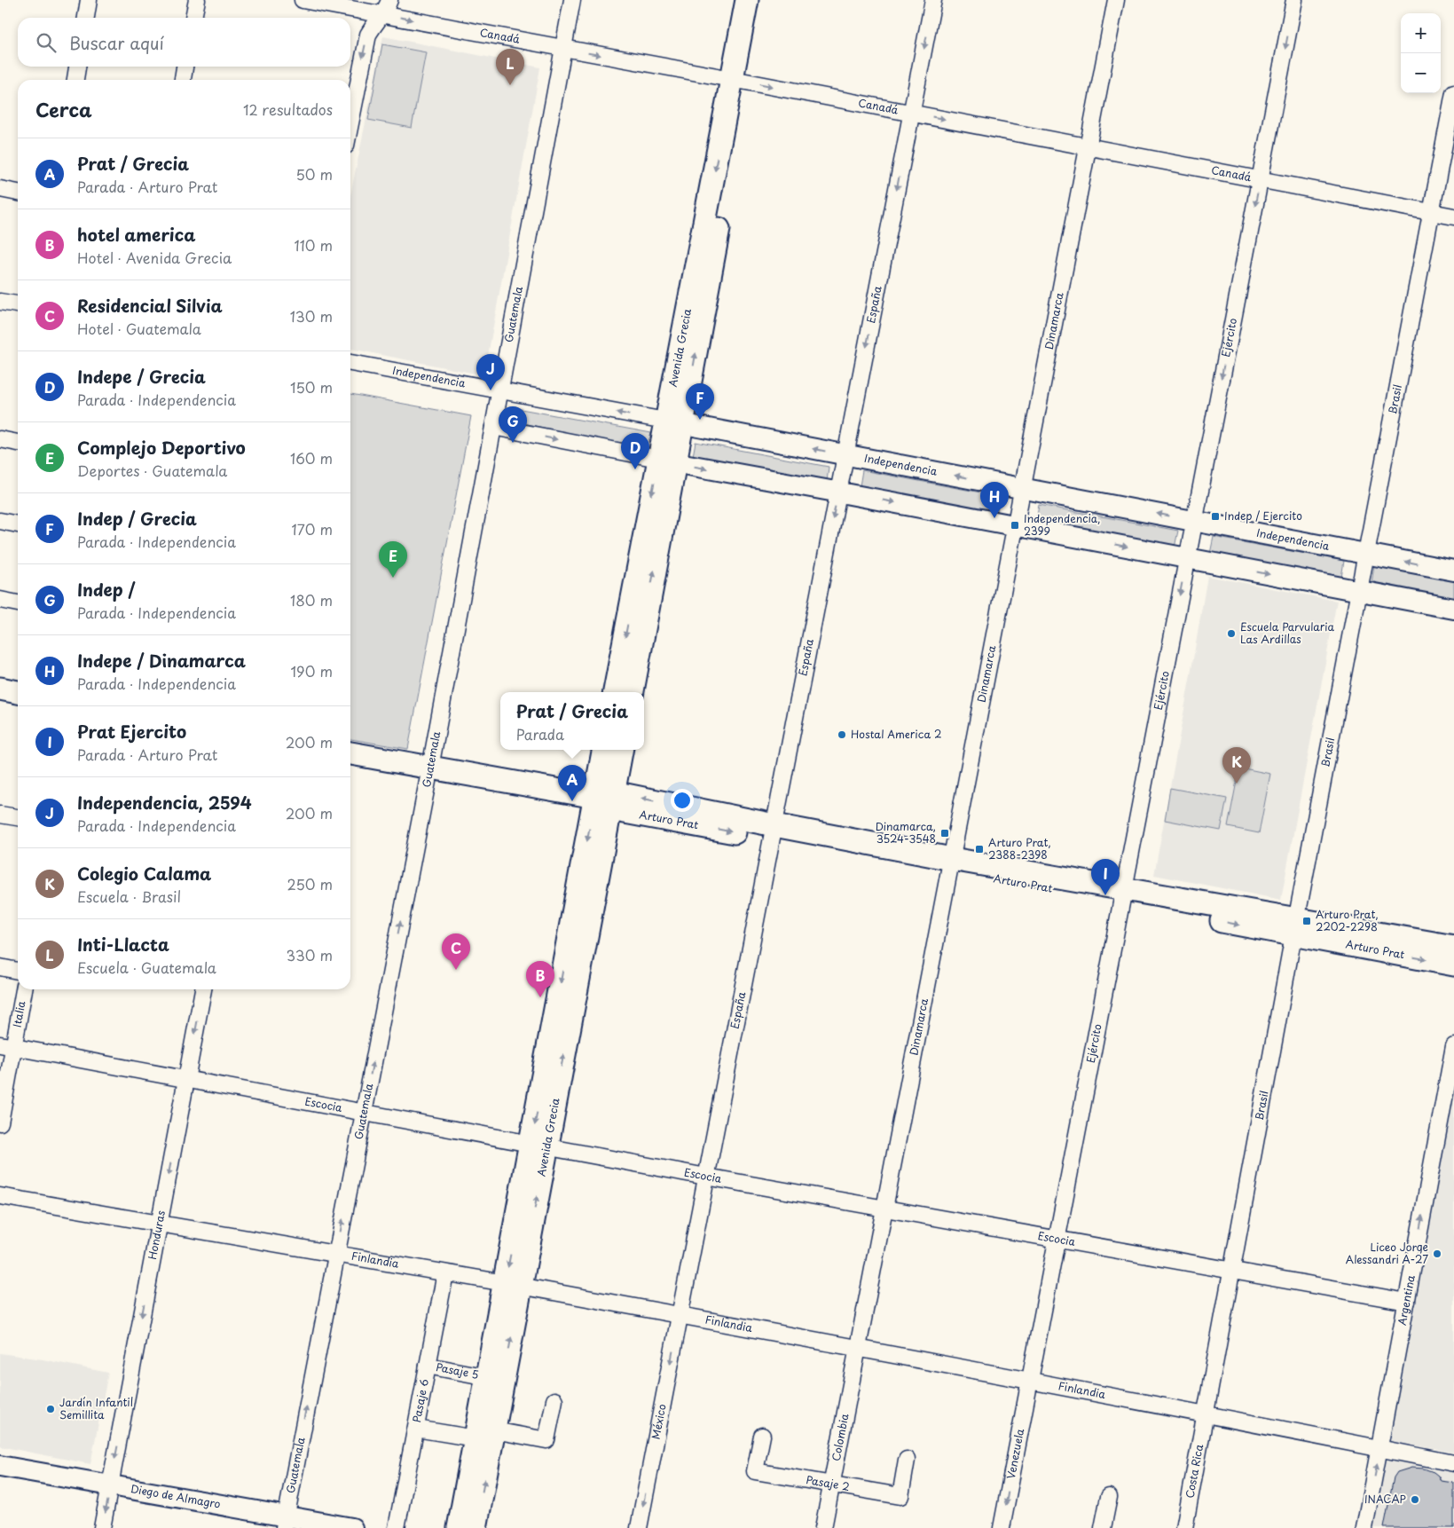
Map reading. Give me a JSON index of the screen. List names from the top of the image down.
{
  "streets": {
    "main road": ["Avenida Grecia", "Arturo Prat"],
    "street": [
      "Canadá",
      "España",
      "Guatemala",
      "Dinamarca",
      "Ejército",
      "Independencia",
      "Brasil",
      "Italia",
      "Escocia",
      "Honduras",
      "Finlandia",
      "Argentina",
      "Pasaje 5",
      "Pasaje 6",
      "México",
      "Colombia",
      "Venezuela",
      "Costa Rica",
      "Pasaje 2",
      "Diego de Almagro"
    ]
  },
  "crossings": [
    ["Canadá", "España"],
    ["Canadá", "Guatemala"],
    ["Canadá", "Dinamarca"],
    ["Canadá", "Ejército"],
    ["Canadá", "Avenida Grecia"],
    ["Canadá", "Brasil"],
    ["España", "Independencia"],
    ["España", "Arturo Prat"],
    ["España", "Escocia"],
    ["España", "Finlandia"],
    ["España", "México"],
    ["Guatemala", "Independencia"],
    ["Guatemala", "Arturo Prat"],
    ["Guatemala", "Escocia"],
    ["Guatemala", "Finlandia"],
    ["Guatemala", "Diego de Almagro"],
    ["Dinamarca", "Independencia"],
    ["Dinamarca", "Arturo Prat"],
    ["Dinamarca", "Escocia"],
    ["Dinamarca", "Finlandia"],
    ["Dinamarca", "Colombia"],
    ["Ejército", "Independencia"],
    ["Ejército", "Arturo Prat"],
    ["Ejército", "Escocia"],
    ["Ejército", "Finlandia"],
    ["Ejército", "Venezuela"],
    ["Avenida Grecia", "Independencia"],
    ["Avenida Grecia", "Arturo Prat"],
    ["Avenida Grecia", "Escocia"],
    ["Avenida Grecia", "Finlandia"],
    ["Avenida Grecia", "Pasaje 5"],
    ["Independencia", "Brasil"],
    ["Brasil", "Arturo Prat"],
    ["Brasil", "Escocia"],
    ["Brasil", "Finlandia"],
    ["Brasil", "Costa Rica"],
    ["Italia", "Escocia"],
    ["Escocia", "Honduras"],
    ["Escocia", "Argentina"],
    ["Honduras", "Finlandia"],
    ["Honduras", "Diego de Almagro"],
    ["Finlandia", "Argentina"],
    ["Finlandia", "Pasaje 6"],
    ["Finlandia", "México"],
    ["Finlandia", "Colombia"],
    ["Finlandia", "Venezuela"],
    ["Finlandia", "Costa Rica"],
    ["Pasaje 5", "Pasaje 6"],
    ["Colombia", "Pasaje 2"]
  ],
  "one_way": [
    "Canadá",
    "España",
    "Guatemala",
    "Ejército",
    "Honduras",
    "Argentina",
    "México",
    "Venezuela"
  ],
  "places": {
    "transit": [
      "Indep / Ejercito",
      "Independencia, 2399",
      "Dinamarca, 3524-3548",
      "Arturo Prat, 2388-2398",
      "Arturo Prat, 2202-2298"
    ],
    "other": [
      "Escuela Parvularia Las Ardillas",
      "Hostal America 2",
      "Liceo Jorge Alessandri A-27",
      "Jardín Infantil Semillita",
      "INACAP"
    ]
  },
  "page": {
    "map_buttons": ["+", "−"],
    "search": "Buscar aquí",
    "pins": [
      "L",
      "J",
      "F",
      "G",
      "D",
      "H",
      "E",
      "K",
      "A",
      "I",
      "C",
      "B"
    ],
    "heading": ["Cerca", "12 resultados"],
    "list": [
      {
        "mark": "A",
        "name": "Prat / Grecia",
        "note": "Parada · Arturo Prat",
        "value": "50 m"
      },
      {
        "mark": "B",
        "name": "hotel america",
        "note": "Hotel · Avenida Grecia",
        "value": "110 m"
      },
      {
        "mark": "C",
        "name": "Residencial Silvia",
        "note": "Hotel · Guatemala",
        "value": "130 m"
      },
      {
        "mark": "D",
        "name": "Indepe / Grecia",
        "note": "Parada · Independencia",
        "value": "150 m"
      },
      {
        "mark": "E",
        "name": "Complejo Deportivo",
        "note": "Deportes · Guatemala",
        "value": "160 m"
      },
      {
        "mark": "F",
        "name": "Indep / Grecia",
        "note": "Parada · Independencia",
        "value": "170 m"
      },
      {
        "mark": "G",
        "name": "Indep /",
        "note": "Parada · Independencia",
        "value": "180 m"
      },
      {
        "mark": "H",
        "name": "Indepe / Dinamarca",
        "note": "Parada · Independencia",
        "value": "190 m"
      },
      {
        "mark": "I",
        "name": "Prat Ejercito",
        "note": "Parada · Arturo Prat",
        "value": "200 m"
      },
      {
        "mark": "J",
        "name": "Independencia, 2594",
        "note": "Parada · Independencia",
        "value": "200 m"
      },
      {
        "mark": "K",
        "name": "Colegio Calama",
        "note": "Escuela · Brasil",
        "value": "250 m"
      },
      {
        "mark": "L",
        "name": "Inti-Llacta",
        "note": "Escuela · Guatemala",
        "value": "330 m"
      }
    ],
    "popup": ["Prat / Grecia", "Parada"]
  }
}
